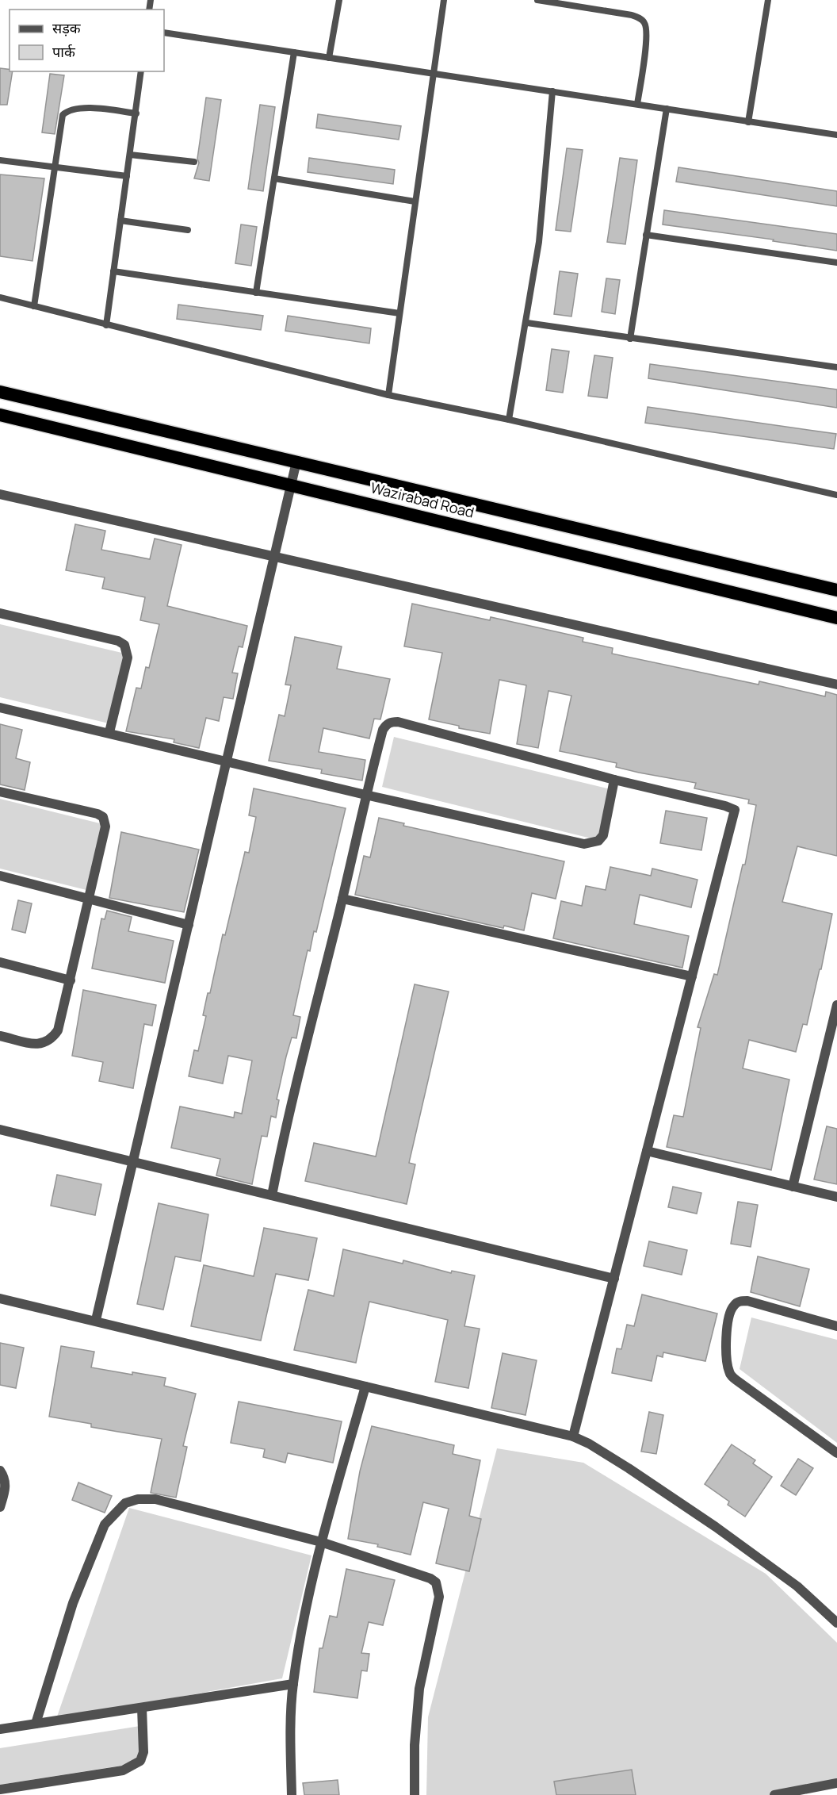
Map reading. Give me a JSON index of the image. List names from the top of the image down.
{
  "streets": {
    "highway": ["Wazirabad Road"]
  },
  "legend": ["सड़क", "पार्क"]
}
